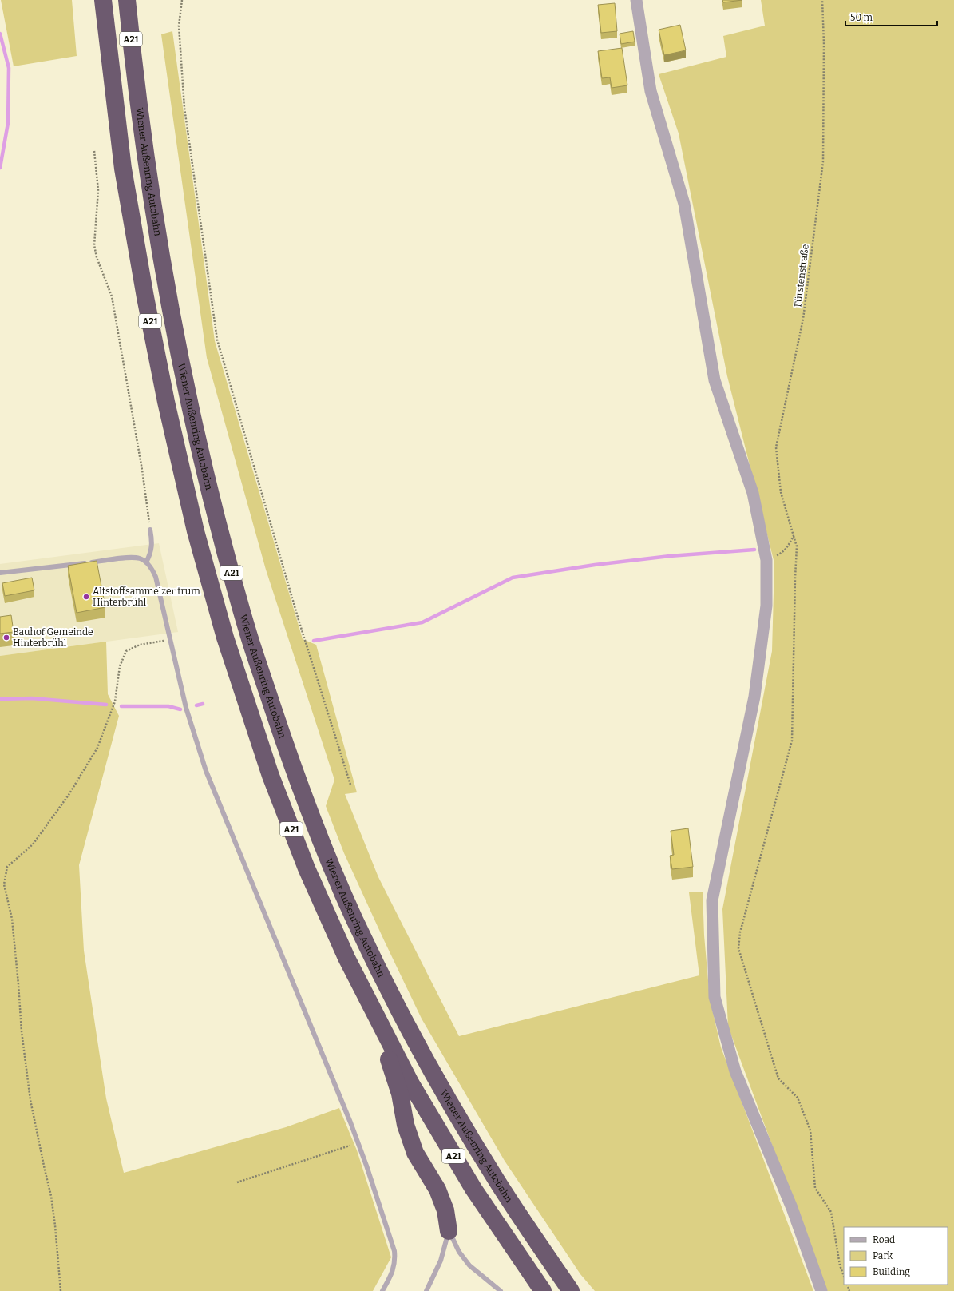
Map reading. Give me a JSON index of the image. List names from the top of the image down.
{
  "streets": {
    "highway": ["A21", "Wiener Außenring Autobahn"],
    "path": ["Fürstenstraße"]
  },
  "places": ["Altstoffsammelzentrum Hinterbrühl", "Bauhof Gemeinde Hinterbrühl"],
  "legend": ["Road", "Park", "Building"],
  "scale_bar": "50 m"
}
